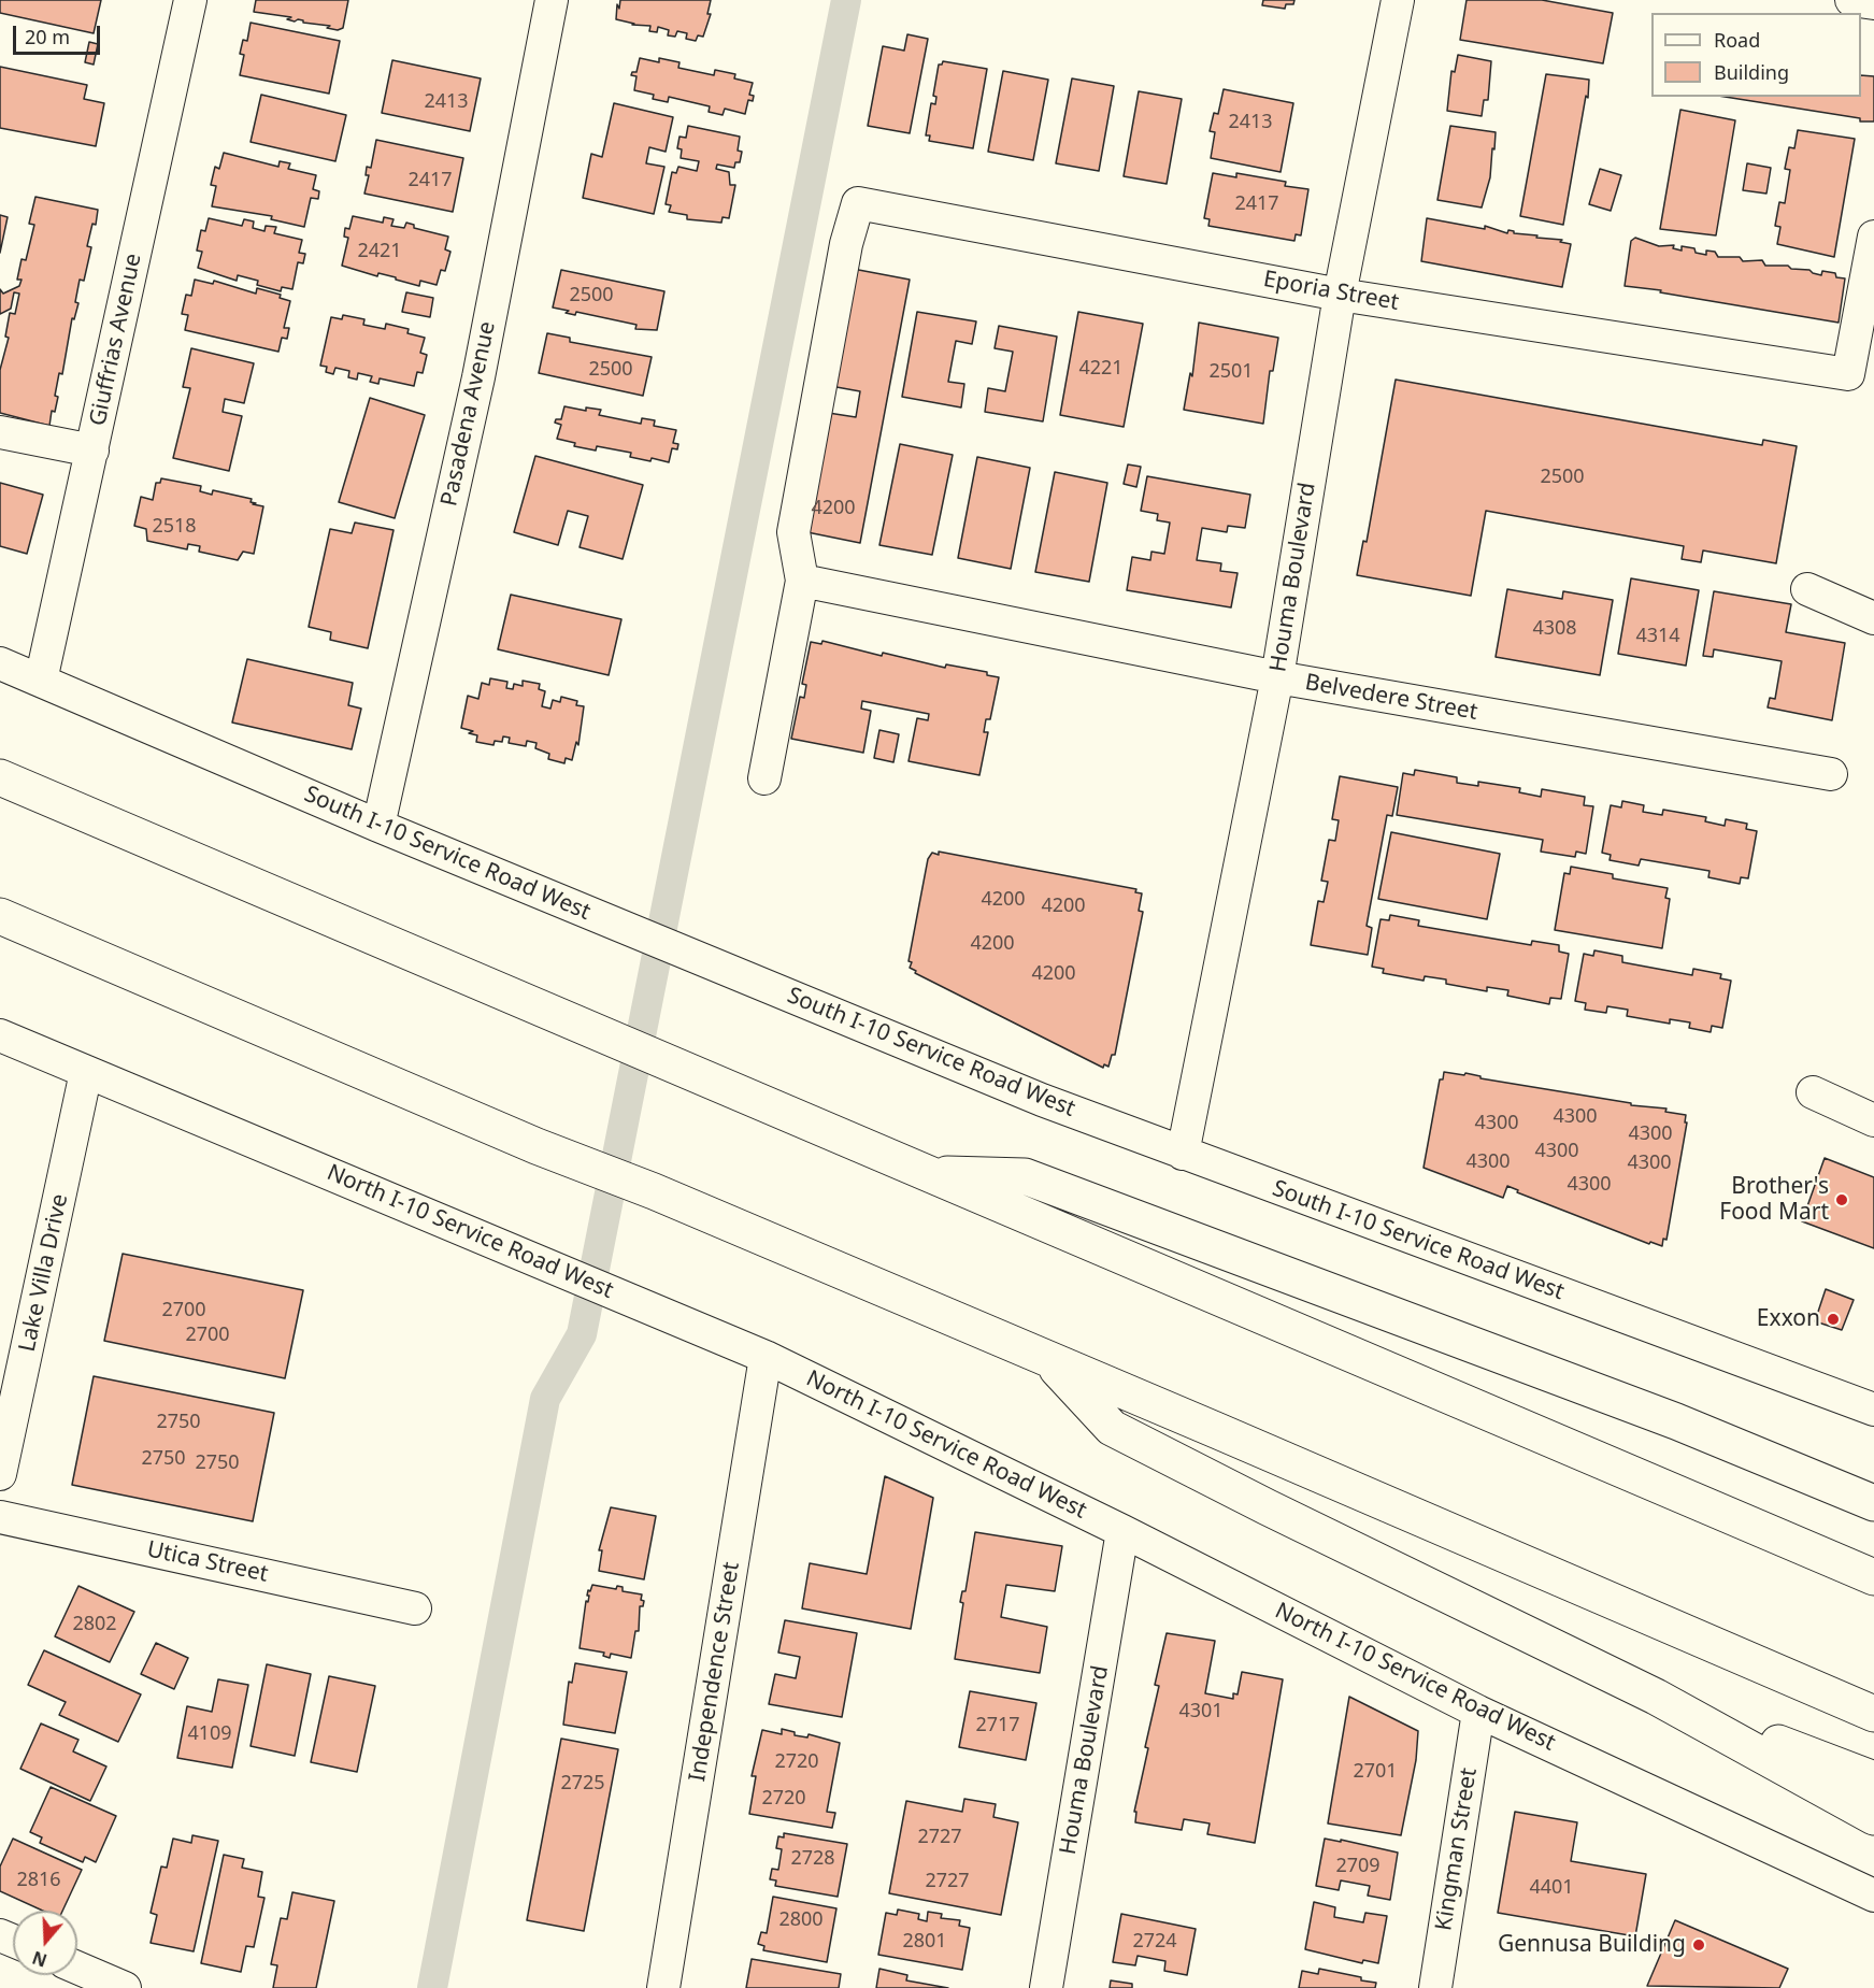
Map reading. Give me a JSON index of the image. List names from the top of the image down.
{
  "streets": {
    "street": [
      "Eporia Street",
      "Giuffrias Avenue",
      "Pasadena Avenue",
      "Houma Boulevard",
      "Belvedere Street",
      "South I-10 Service Road West",
      "North I-10 Service Road West",
      "Lake Villa Drive",
      "Utica Street",
      "Independence Street",
      "Kingman Street"
    ]
  },
  "crossings": [
    ["Eporia Street", "Houma Boulevard"],
    ["Eporia Street", "Belvedere Street"],
    ["Giuffrias Avenue", "South I-10 Service Road West"],
    ["Pasadena Avenue", "South I-10 Service Road West"],
    ["Houma Boulevard", "Belvedere Street"],
    ["Houma Boulevard", "South I-10 Service Road West"],
    ["Houma Boulevard", "North I-10 Service Road West"],
    ["North I-10 Service Road West", "Lake Villa Drive"],
    ["North I-10 Service Road West", "Independence Street"],
    ["North I-10 Service Road West", "Kingman Street"]
  ],
  "places": ["Brother's Food Mart", "Exxon", "Gennusa Building"],
  "house_numbers": [
    "2413",
    "2413",
    "2417",
    "2417",
    "2421",
    "2500",
    "4221",
    "2500",
    "2501",
    "2500",
    "4200",
    "2518",
    "4308",
    "4314",
    "4200",
    "4200",
    "4200",
    "4200",
    "4300",
    "4300",
    "4300",
    "4300",
    "4300",
    "4300",
    "4300",
    "2700",
    "2700",
    "2750",
    "2750",
    "2750",
    "2802",
    "4301",
    "2717",
    "4109",
    "2720",
    "2701",
    "2725",
    "2720",
    "2727",
    "2728",
    "2709",
    "2816",
    "2727",
    "4401",
    "2800",
    "2801",
    "2724"
  ],
  "legend": ["Road", "Building"],
  "scale_bar": "20 m",
  "north": "bottom"
}
